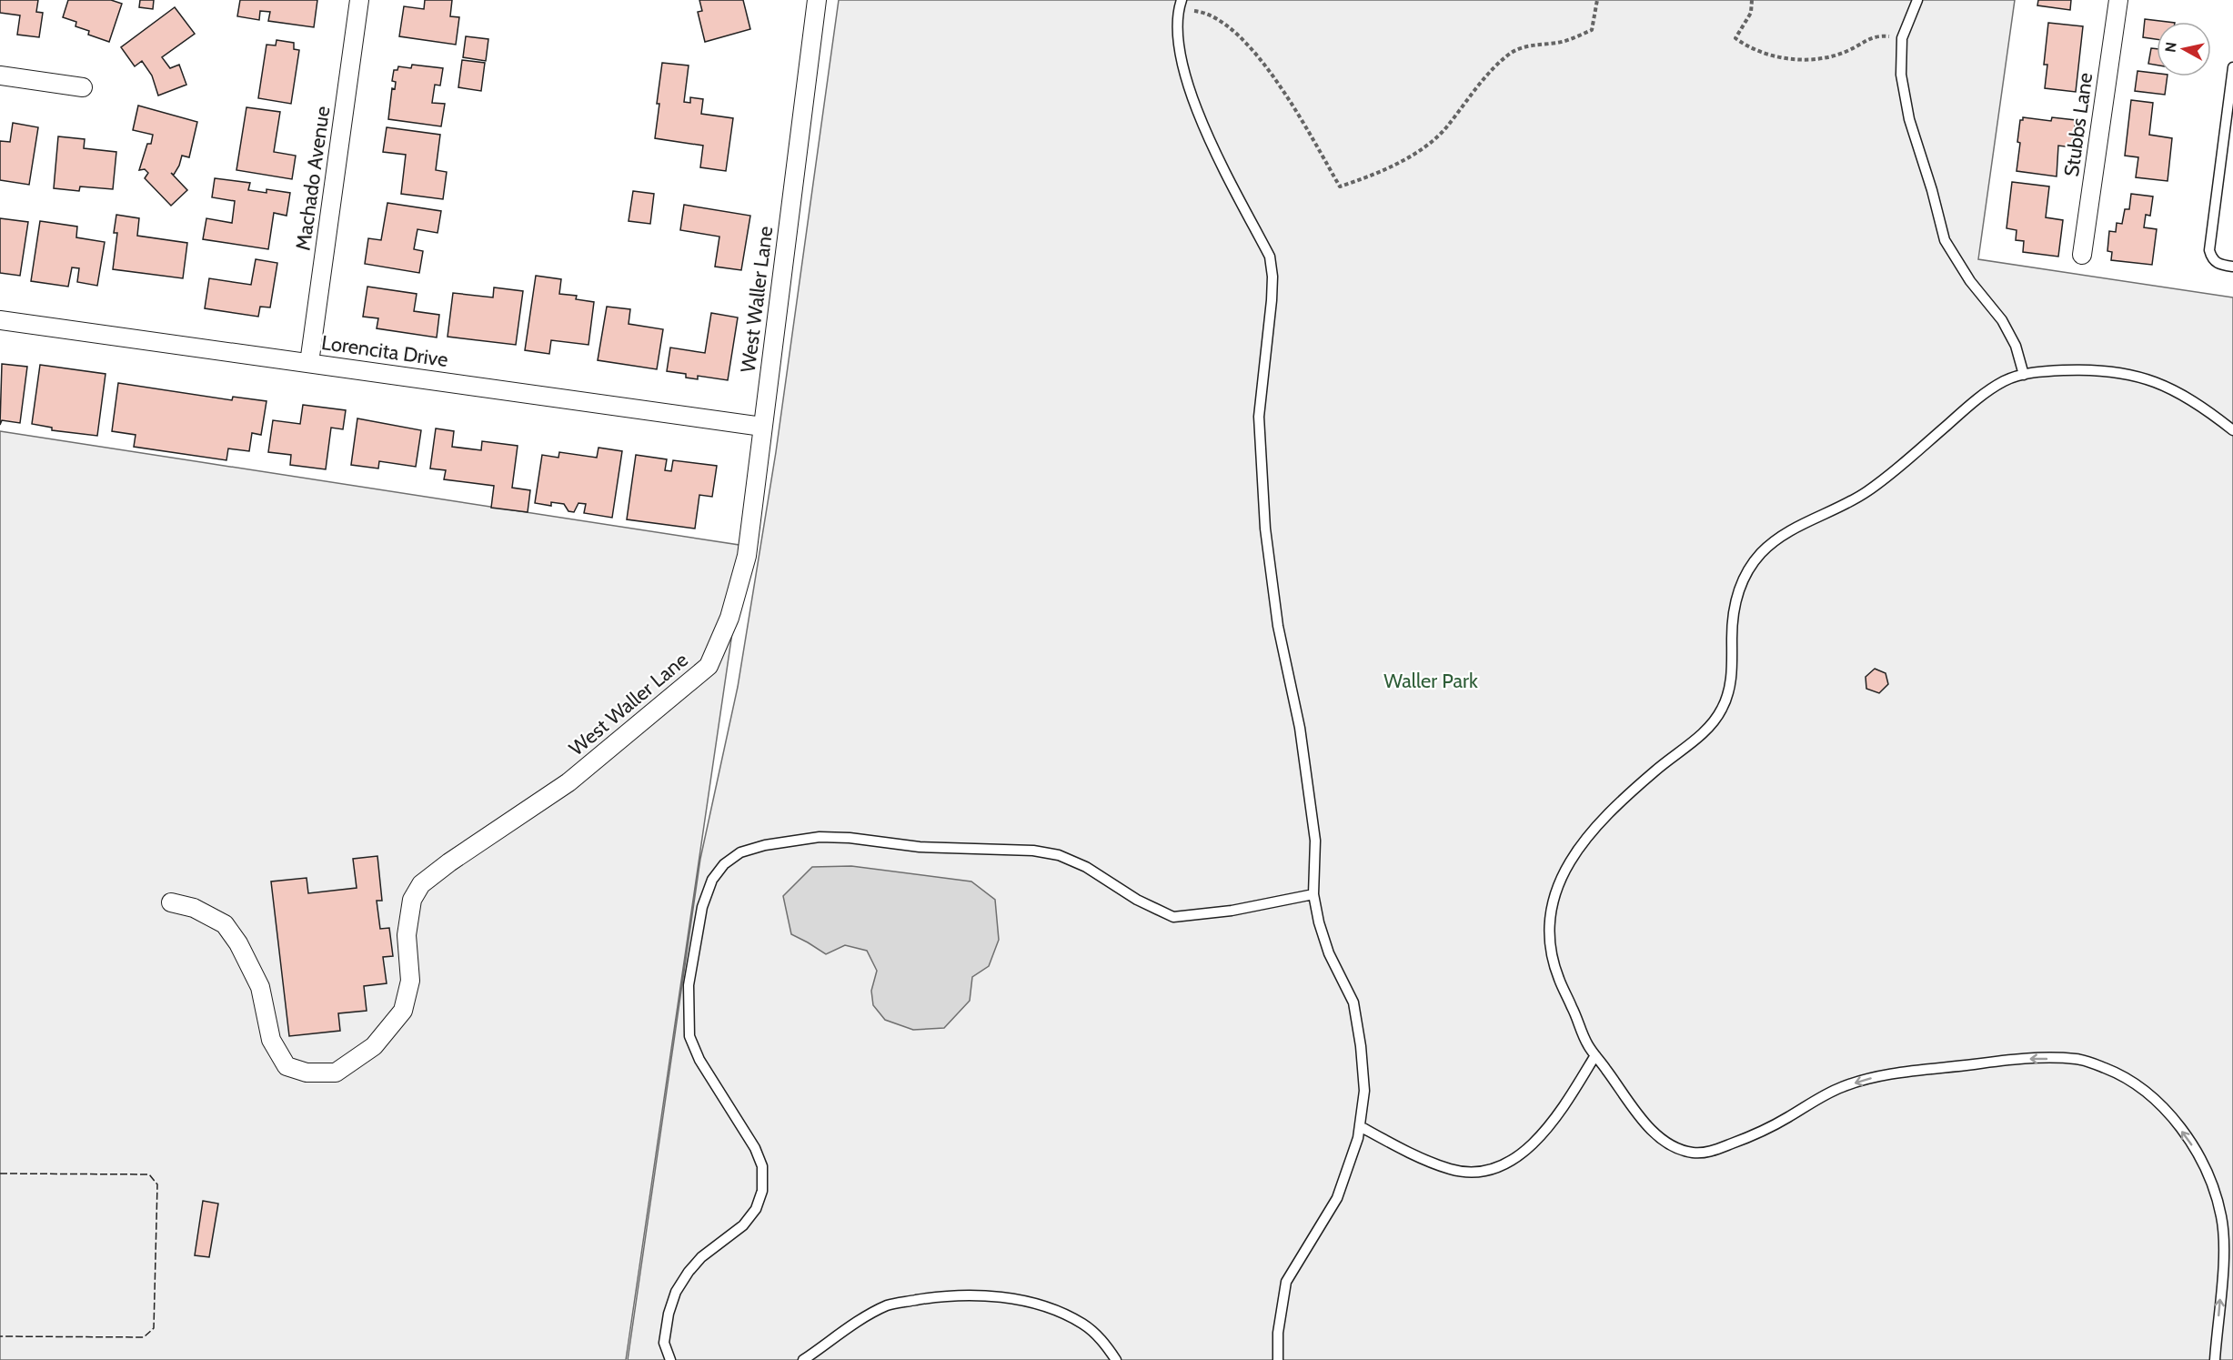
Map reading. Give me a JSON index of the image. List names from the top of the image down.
{
  "streets": {
    "street": [
      "Stubbs Lane",
      "Machado Avenue",
      "West Waller Lane",
      "Lorencita Drive"
    ]
  },
  "crossings": [
    ["Machado Avenue", "Lorencita Drive"],
    ["West Waller Lane", "Lorencita Drive"]
  ],
  "parks": ["Waller Park"],
  "north": "left"
}
